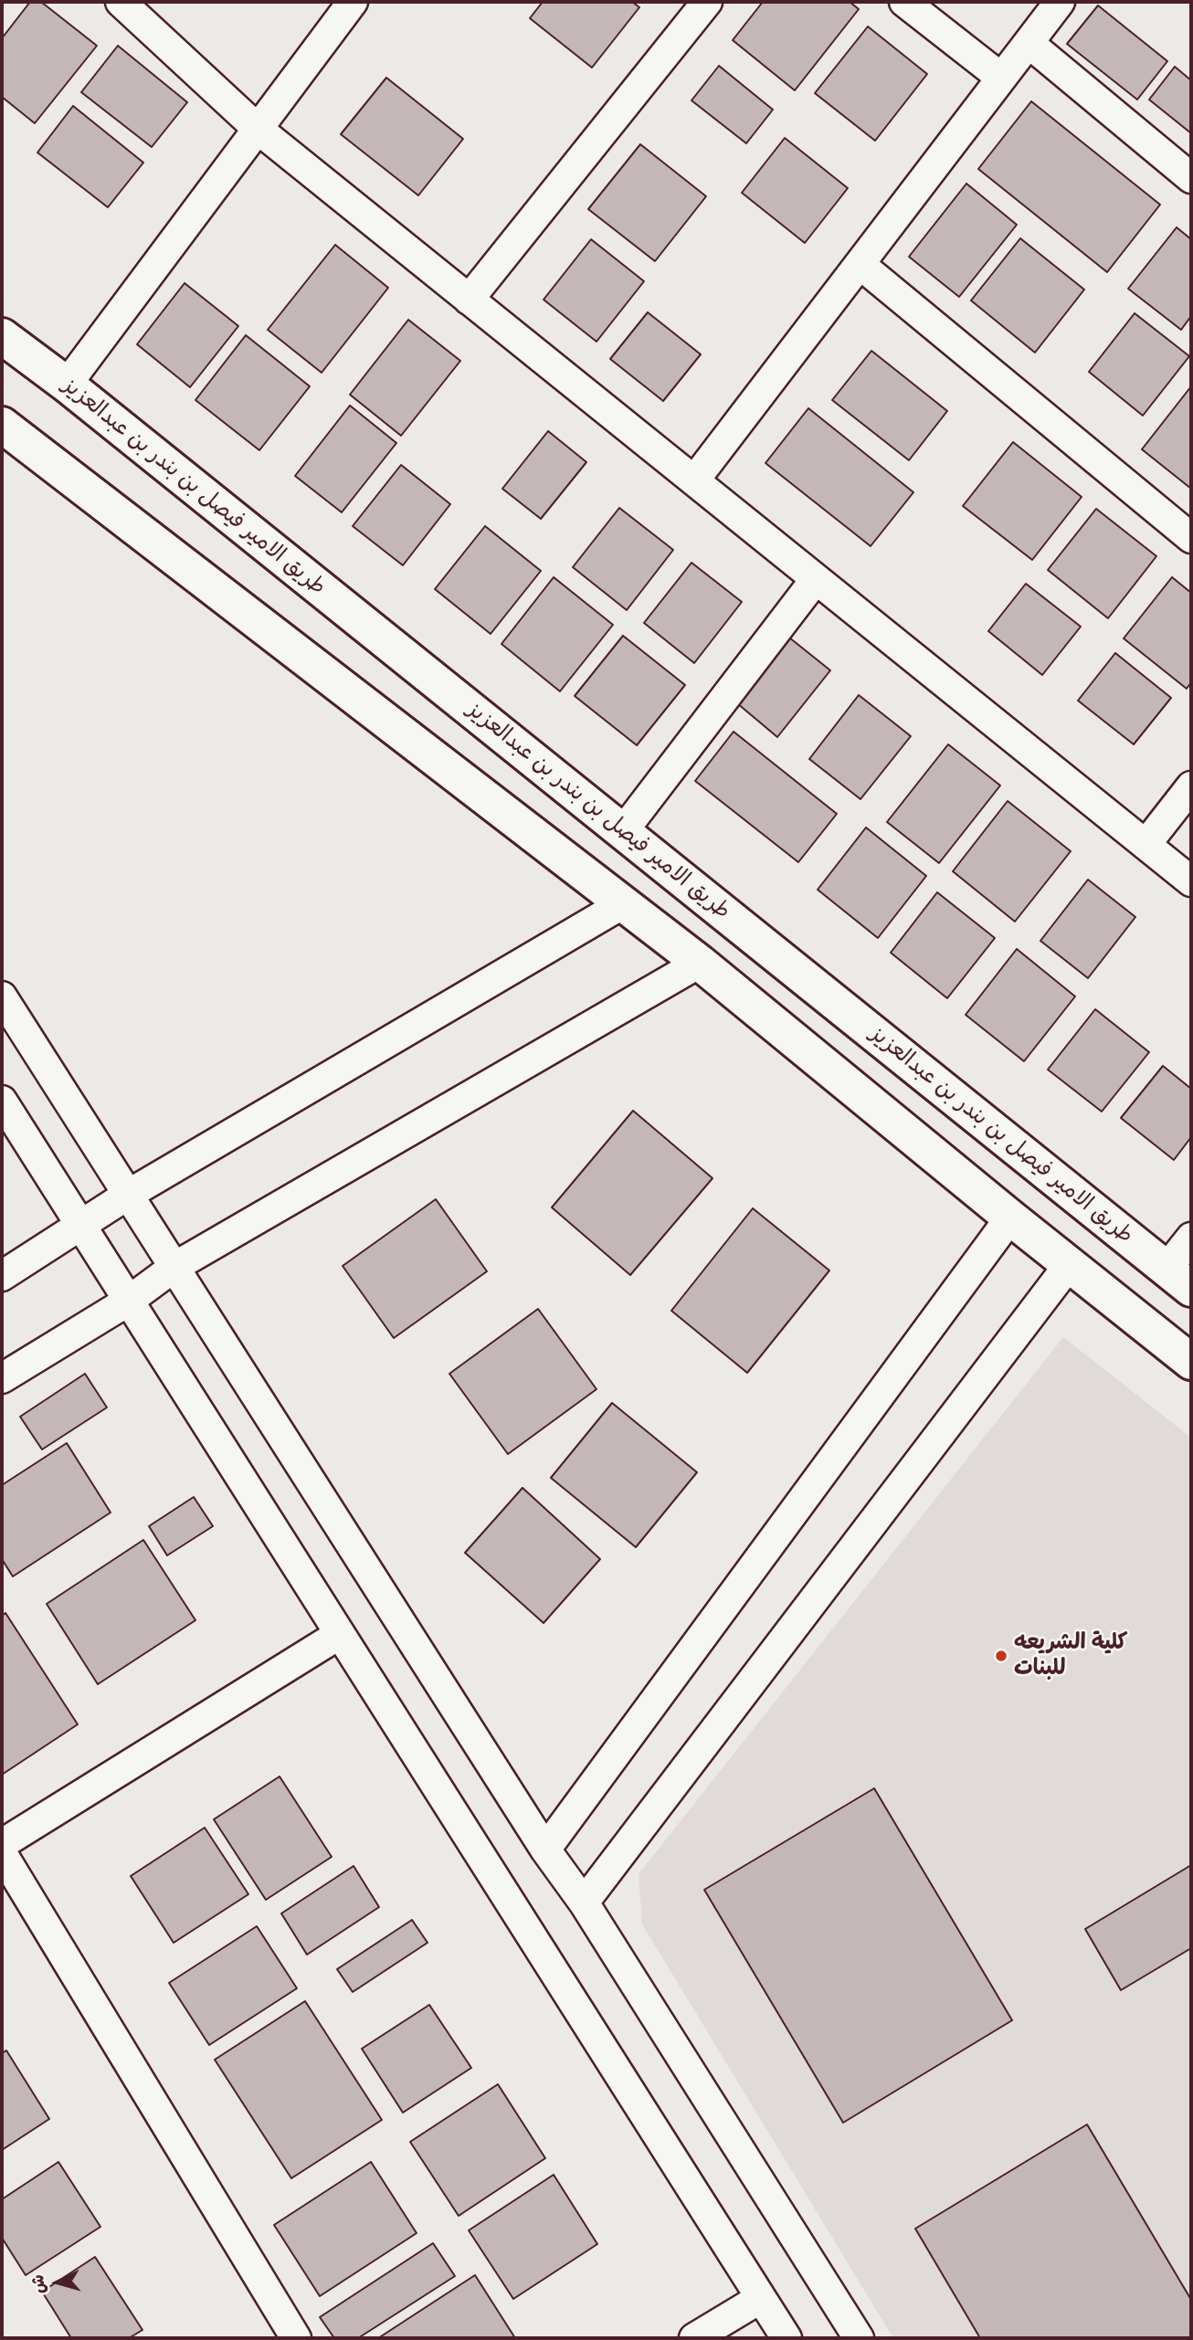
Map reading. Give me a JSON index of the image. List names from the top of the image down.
{
  "streets": {
    "street": ["طريق الامير فيصل بن بندر بن عبدالعزيز"]
  },
  "places": ["كلية الشريعه للبنات"],
  "north": "left"
}
